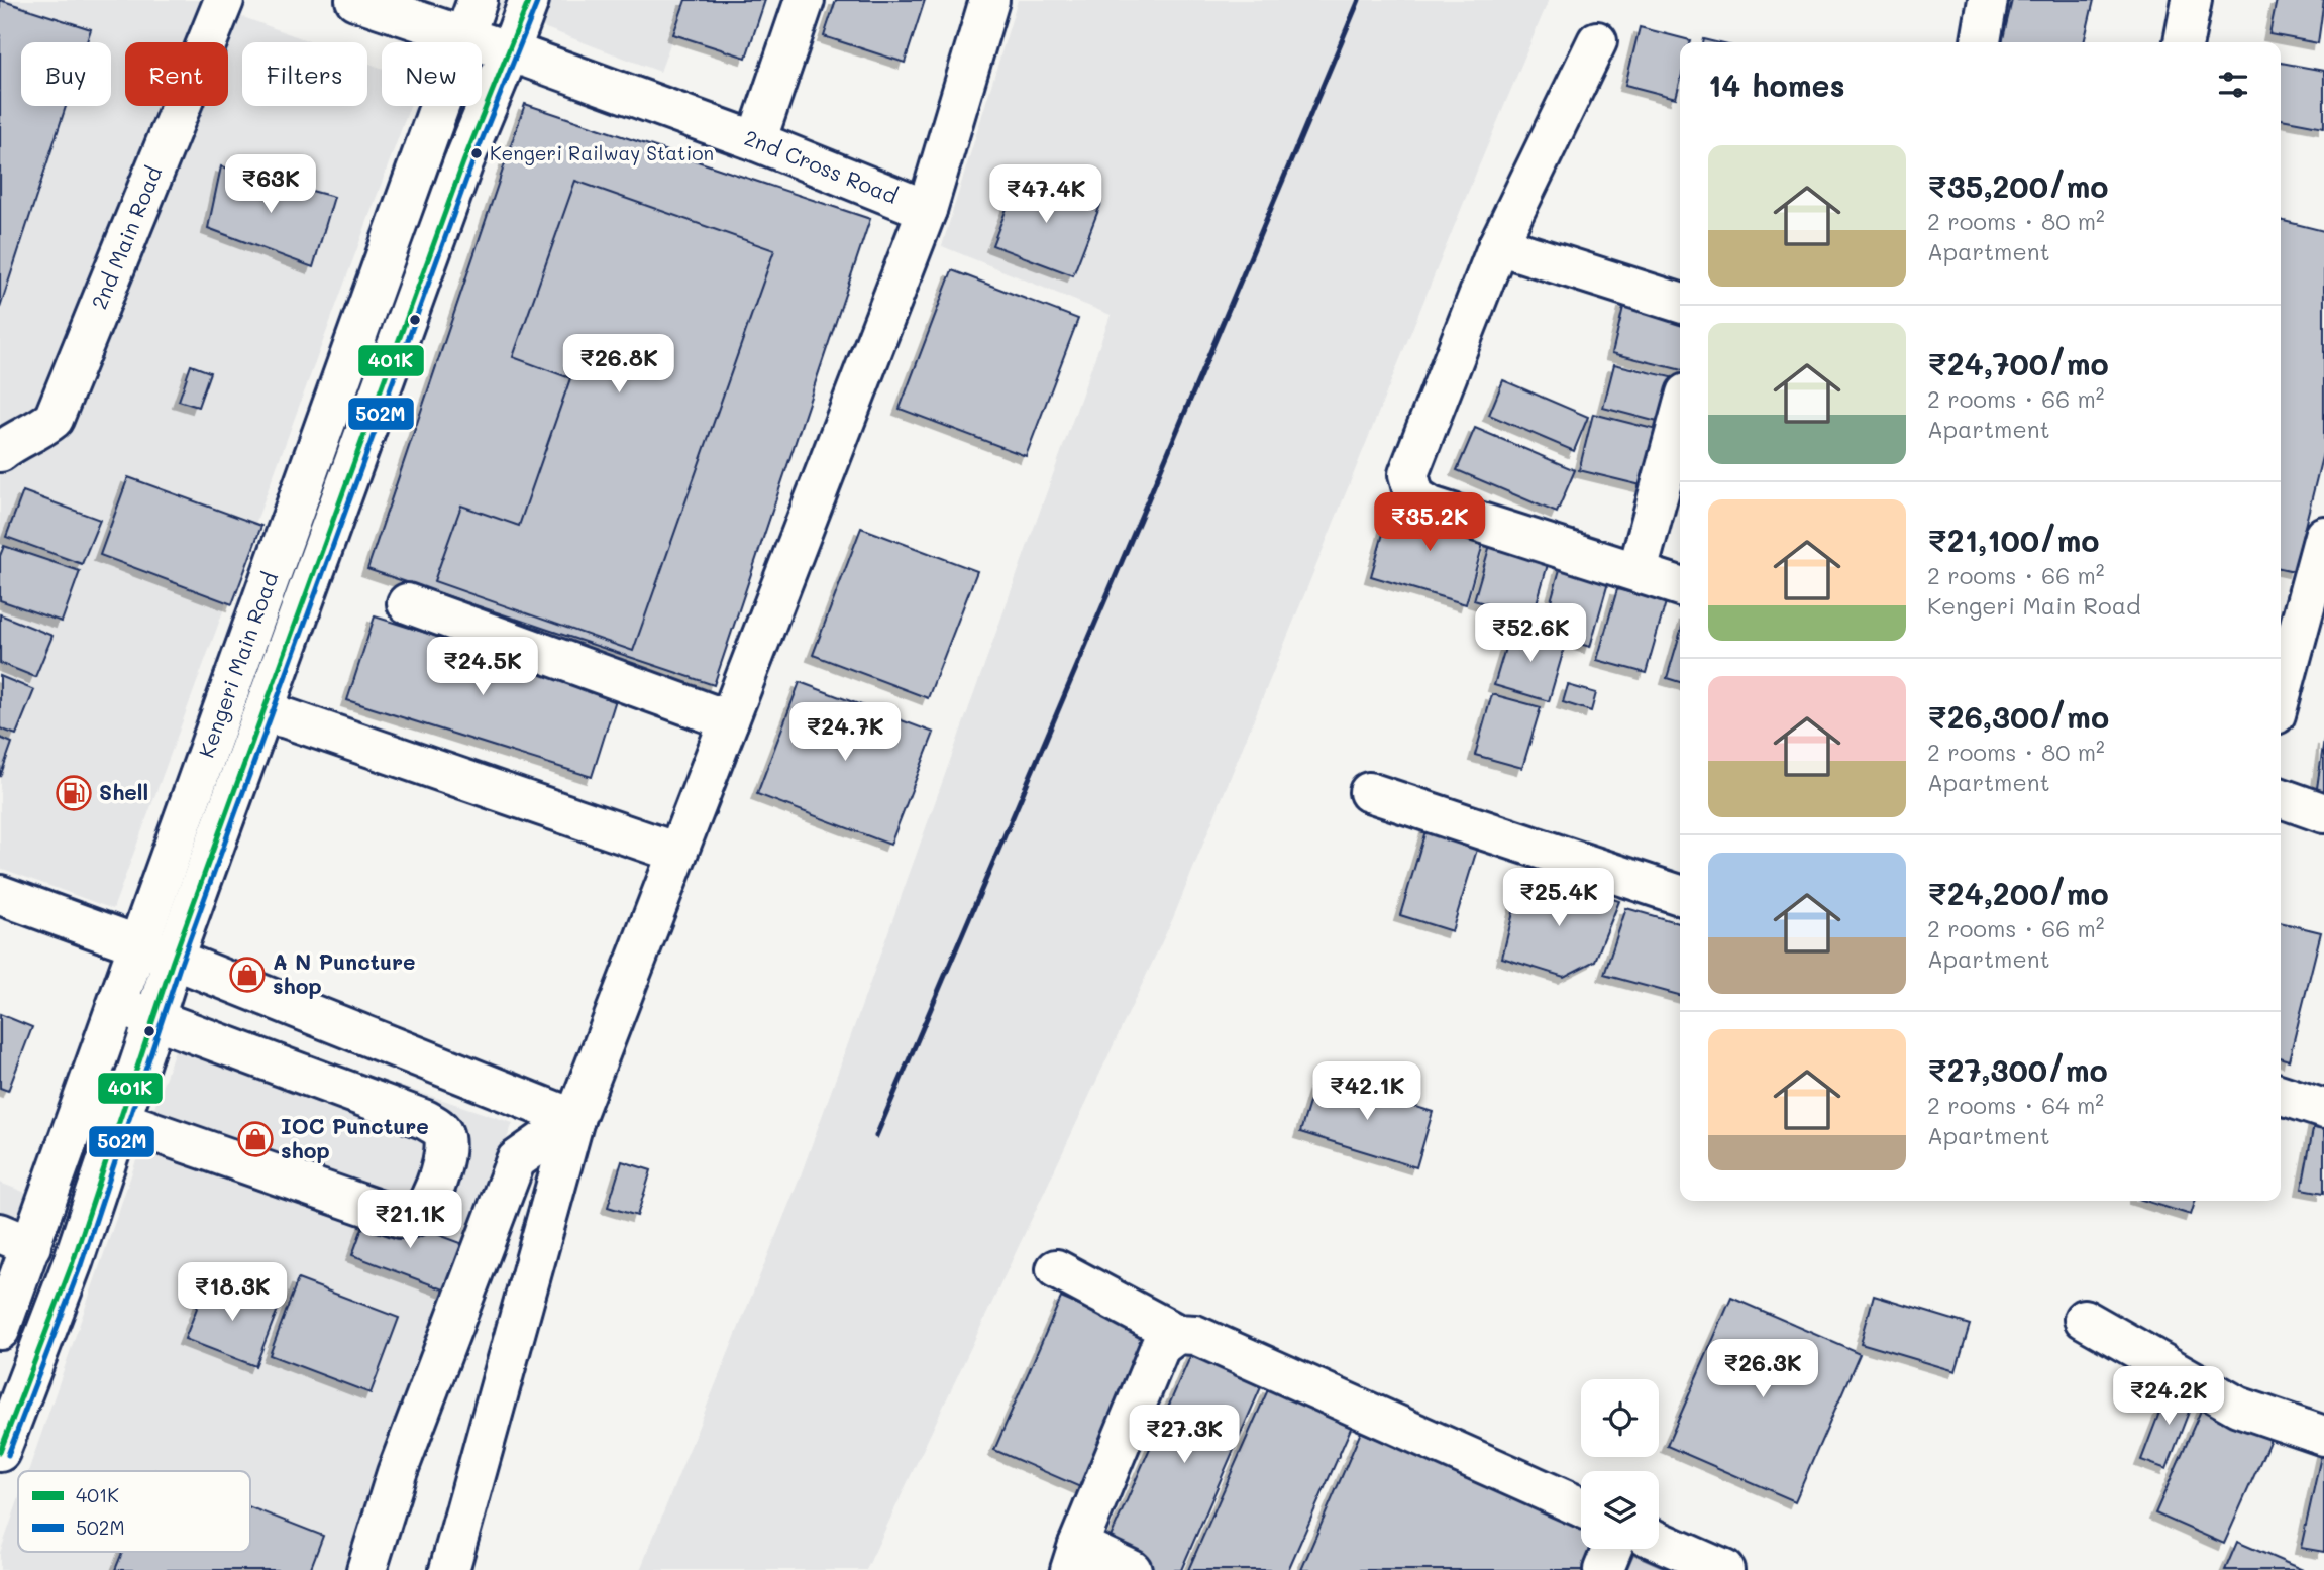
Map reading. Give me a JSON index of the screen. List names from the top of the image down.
{
  "streets": {
    "street": ["2nd Cross Road", "2nd Main Road", "Kengeri Main Road"]
  },
  "crossings": [
    ["2nd Cross Road", "Kengeri Main Road"]
  ],
  "places": {
    "other": ["Kengeri Railway Station"],
    "fuel station": ["Shell"],
    "shop": ["A N Puncture shop", "IOC Puncture shop"]
  },
  "lines": ["transit line 401K", "transit line 502M"],
  "legend": ["401K", "502M"],
  "page": {
    "chip": [
      "Buy",
      "Rent",
      "Filters",
      "New"
    ],
    "heading": "14 homes",
    "list": [
      {
        "name": "₹35,200/mo",
        "note": "2 rooms · 80 m² · Apartment"
      },
      {
        "name": "₹24,700/mo",
        "note": "2 rooms · 66 m² · Apartment"
      },
      {
        "name": "₹21,100/mo",
        "note": "2 rooms · 66 m² · Kengeri Main Road"
      },
      {
        "name": "₹26,300/mo",
        "note": "2 rooms · 80 m² · Apartment"
      },
      {
        "name": "₹24,200/mo",
        "note": "2 rooms · 66 m² · Apartment"
      },
      {
        "name": "₹27,300/mo",
        "note": "2 rooms · 64 m² · Apartment"
      }
    ],
    "price": [
      "₹63K",
      "₹47.4K",
      "₹26.8K",
      "₹35.2K",
      "₹52.6K",
      "₹24.5K",
      "₹24.7K",
      "₹25.4K",
      "₹42.1K",
      "₹21.1K",
      "₹18.3K",
      "₹26.3K",
      "₹24.2K",
      "₹27.3K"
    ]
  }
}
